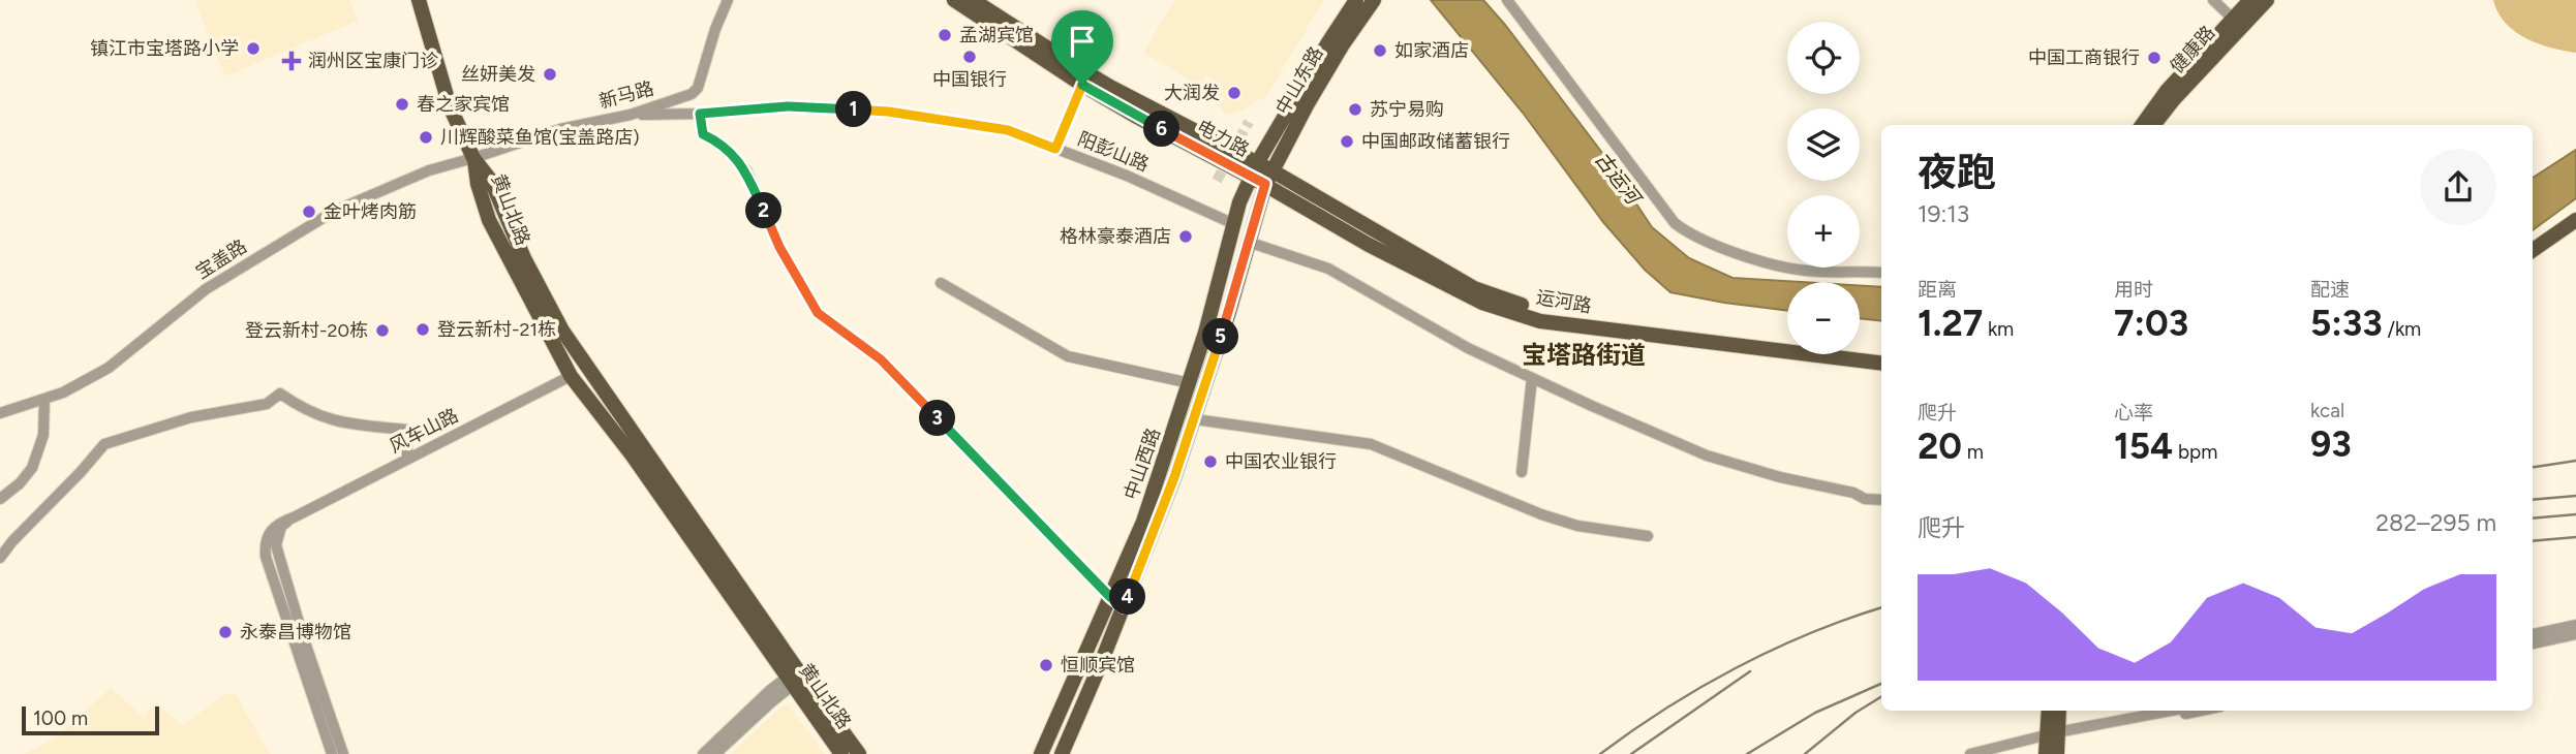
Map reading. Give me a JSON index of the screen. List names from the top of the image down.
{
  "streets": {
    "main road": [
      "健康路",
      "中山东路",
      "电力路",
      "黄山北路",
      "运河路",
      "中山西路"
    ],
    "street": [
      "新马路",
      "阳彭山路",
      "宝盖路",
      "风车山路"
    ]
  },
  "crossings": [
    ["中山东路", "电力路"],
    ["中山东路", "运河路"],
    ["中山东路", "中山西路"],
    ["新马路", "阳彭山路"],
    ["新马路", "黄山北路"],
    ["新马路", "宝盖路"],
    ["电力路", "中山西路"],
    ["阳彭山路", "中山西路"],
    ["黄山北路", "宝盖路"],
    ["黄山北路", "风车山路"],
    ["运河路", "中山西路"]
  ],
  "districts": ["宝塔路街道"],
  "water": ["古运河"],
  "places": {
    "other": [
      "孟湖宾馆",
      "镇江市宝塔路小学",
      "如家酒店",
      "中国银行",
      "中国工商银行",
      "丝妍美发",
      "大润发",
      "春之家宾馆",
      "苏宁易购",
      "川辉酸菜鱼馆(宝盖路店)",
      "中国邮政储蓄银行",
      "金叶烤肉筋",
      "格林豪泰酒店",
      "登云新村-21栋",
      "登云新村-20栋",
      "中国农业银行",
      "永泰昌博物馆",
      "恒顺宾馆"
    ],
    "health": ["润州区宝康门诊"]
  },
  "scale_bar": "100 m",
  "page": {
    "map_buttons": ["+", "−"],
    "pins": [
      "1",
      "6",
      "2",
      "5",
      "3",
      "4"
    ],
    "heading": ["夜跑", "19:13"],
    "stats": [
      ["距离", "1.27 km"],
      ["用时", "7:03"],
      ["配速", "5:33 /km"],
      ["爬升", "20 m"],
      ["心率", "154 bpm"],
      ["kcal", "93"]
    ],
    "chart": ["爬升", "282–295 m"],
    "scale": "100 m"
  }
}
